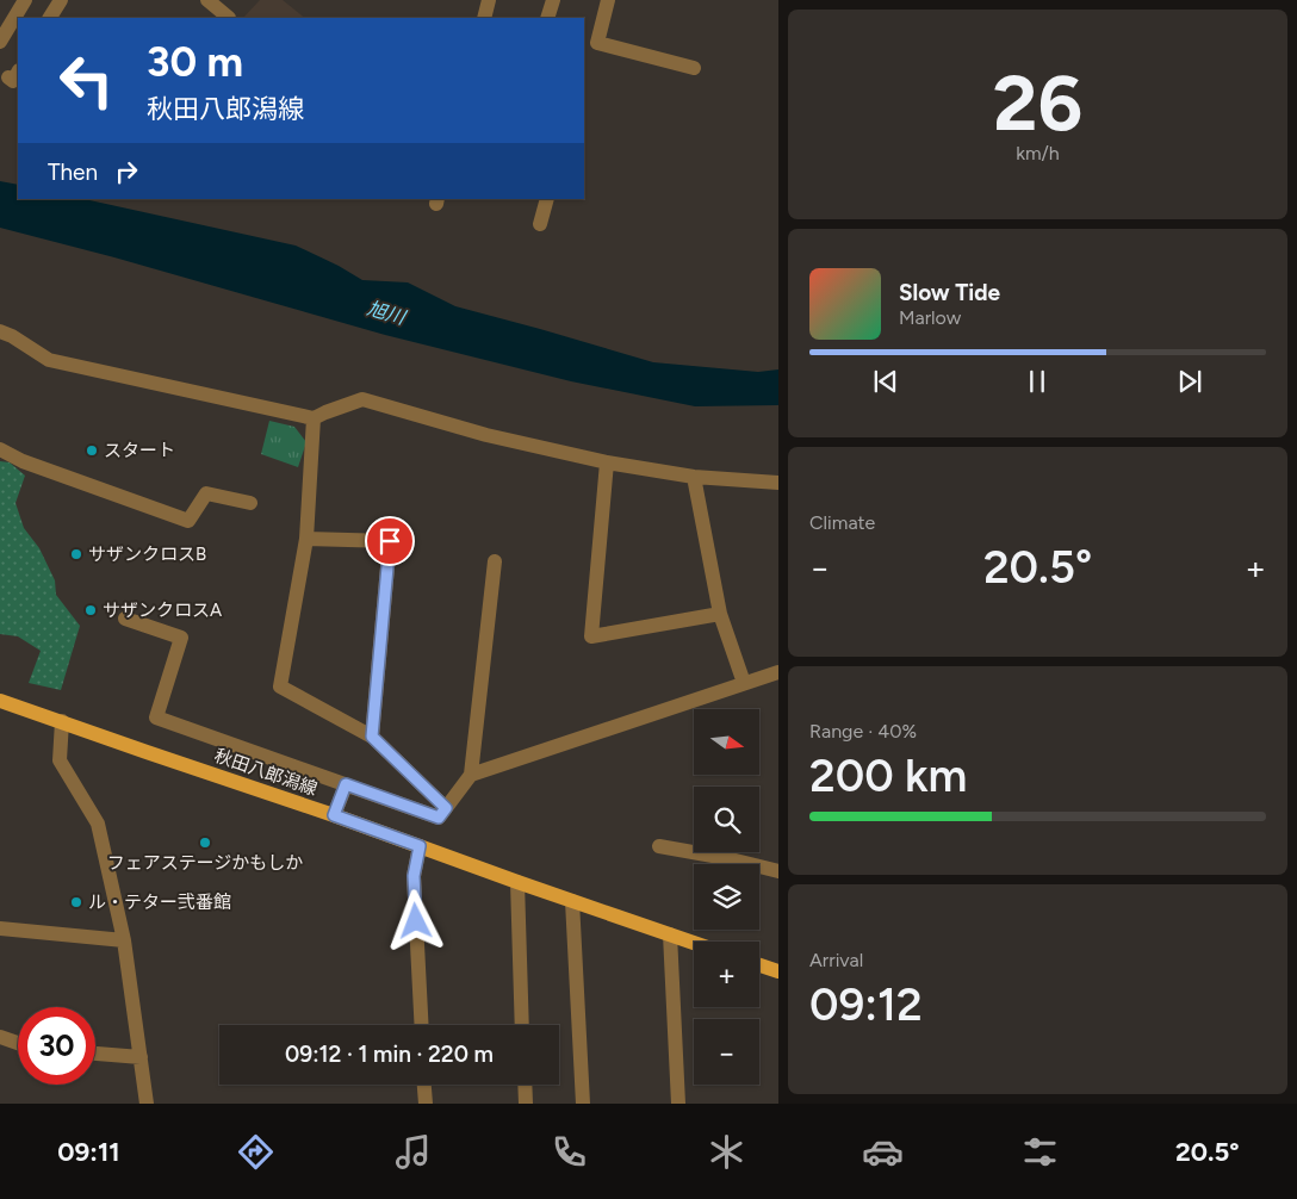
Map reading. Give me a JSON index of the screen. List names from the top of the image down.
{
  "streets": {
    "main road": ["秋田八郎潟線"]
  },
  "water": ["旭川"],
  "places": [
    "スタート",
    "サザンクロスB",
    "サザンクロスA",
    "フェアステージかもしか",
    "ル・テター弐番館"
  ],
  "north": "right",
  "page": {
    "tile": [
      ["26", "km/h"],
      "Climate",
      ["Range · 40%", "200 km"],
      ["Arrival", "09:12"]
    ],
    "turn": ["30 m", "秋田八郎潟線"],
    "then": "Then",
    "song": ["Slow Tide", "Marlow"],
    "heat": ["−", "20.5°", "+"],
    "map_buttons": ["+", "−"],
    "limit": "30",
    "trip": "09:12 · 1 min · 220 m",
    "tabs": ["09:11", "20.5°"]
  }
}
